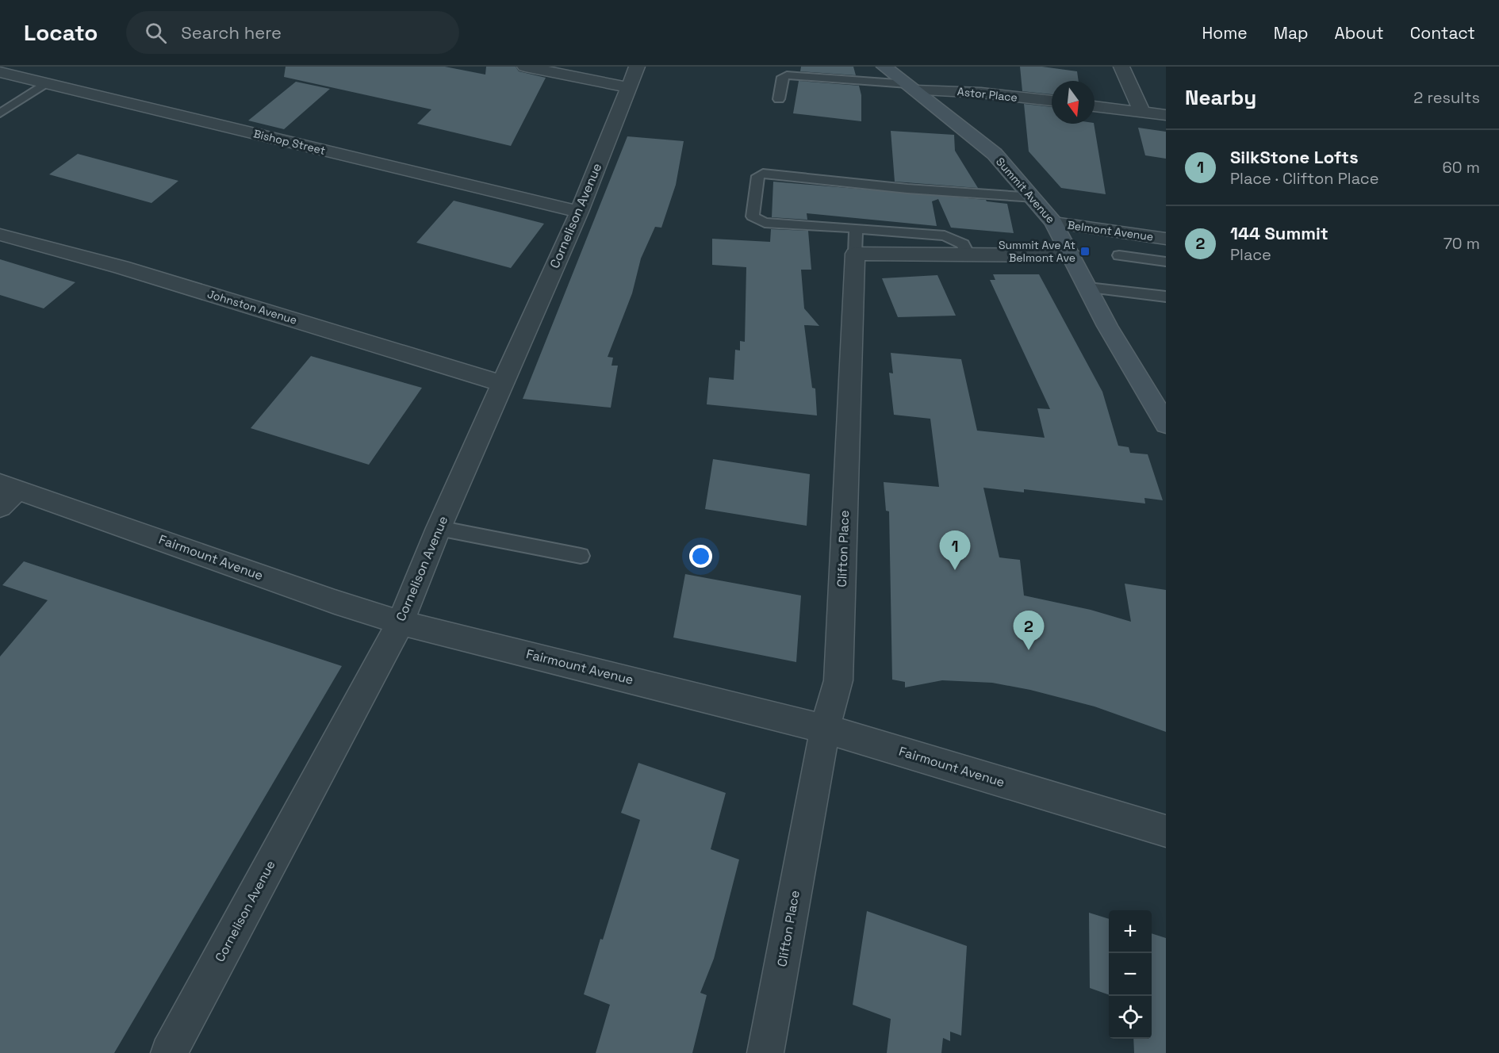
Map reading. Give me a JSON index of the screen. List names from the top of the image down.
{
  "streets": {
    "main road": ["Summit Avenue"],
    "street": [
      "Astor Place",
      "Bishop Street",
      "Cornelison Avenue",
      "Belmont Avenue",
      "Johnston Avenue",
      "Clifton Place",
      "Fairmount Avenue"
    ]
  },
  "crossings": [
    ["Astor Place", "Summit Avenue"],
    ["Bishop Street", "Cornelison Avenue"],
    ["Summit Avenue", "Belmont Avenue"],
    ["Cornelison Avenue", "Johnston Avenue"],
    ["Cornelison Avenue", "Fairmount Avenue"],
    ["Clifton Place", "Fairmount Avenue"]
  ],
  "places": {
    "transit": ["Summit Ave At Belmont Ave"]
  },
  "north": "bottom",
  "page": {
    "header": "Locato",
    "search": "Search here",
    "nav": [
      "Home",
      "Map",
      "About",
      "Contact"
    ],
    "heading": ["Nearby", "2 results"],
    "list": [
      {
        "mark": "1",
        "name": "SilkStone Lofts",
        "note": "Place · Clifton Place",
        "value": "60 m"
      },
      {
        "mark": "2",
        "name": "144 Summit",
        "note": "Place",
        "value": "70 m"
      }
    ],
    "pins": ["1", "2"],
    "map_buttons": ["+", "−"]
  }
}
